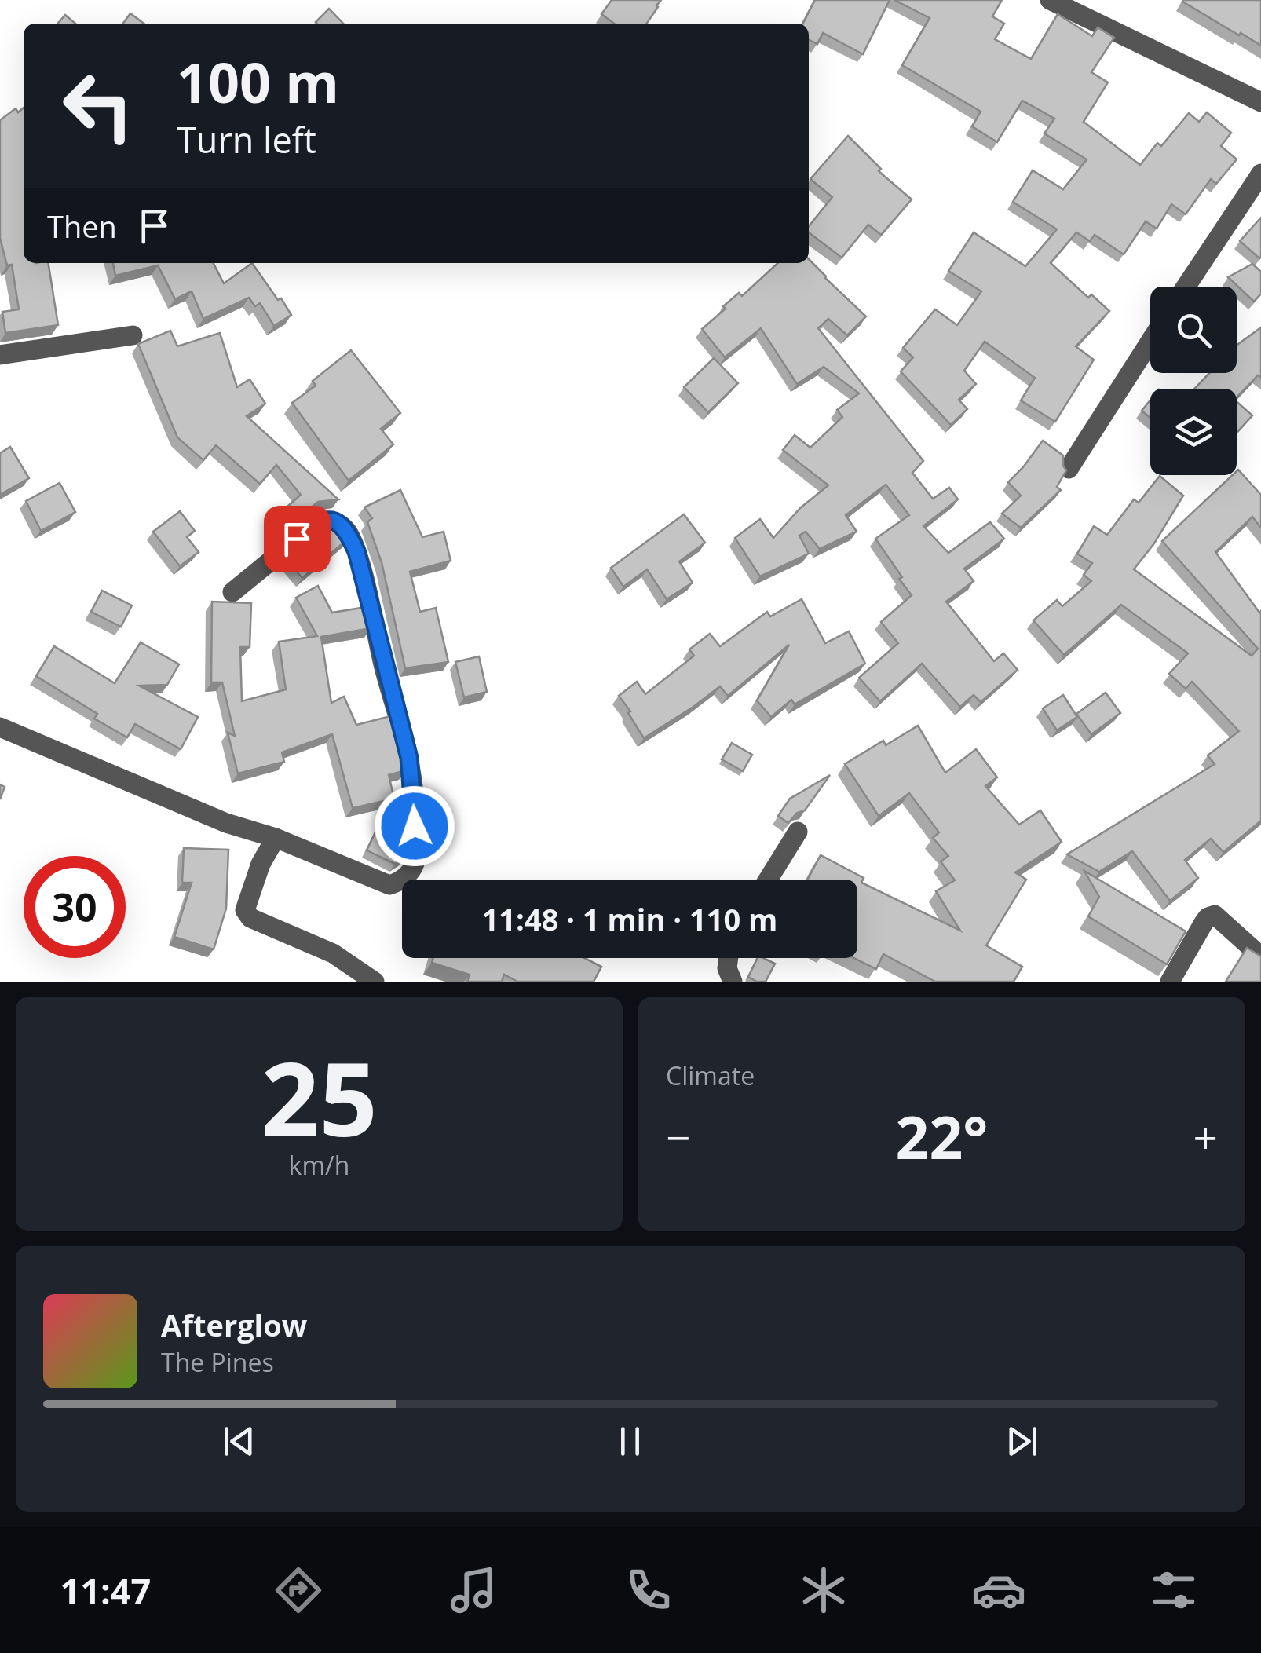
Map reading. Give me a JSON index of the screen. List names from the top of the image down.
{
  "page": {
    "turn": ["100 m", "Turn left"],
    "then": "Then",
    "limit": "30",
    "trip": "11:48 · 1 min · 110 m",
    "tile": [
      ["25", "km/h"],
      "Climate"
    ],
    "heat": ["−", "22°", "+"],
    "song": ["Afterglow", "The Pines"],
    "tabs": "11:47"
  }
}
